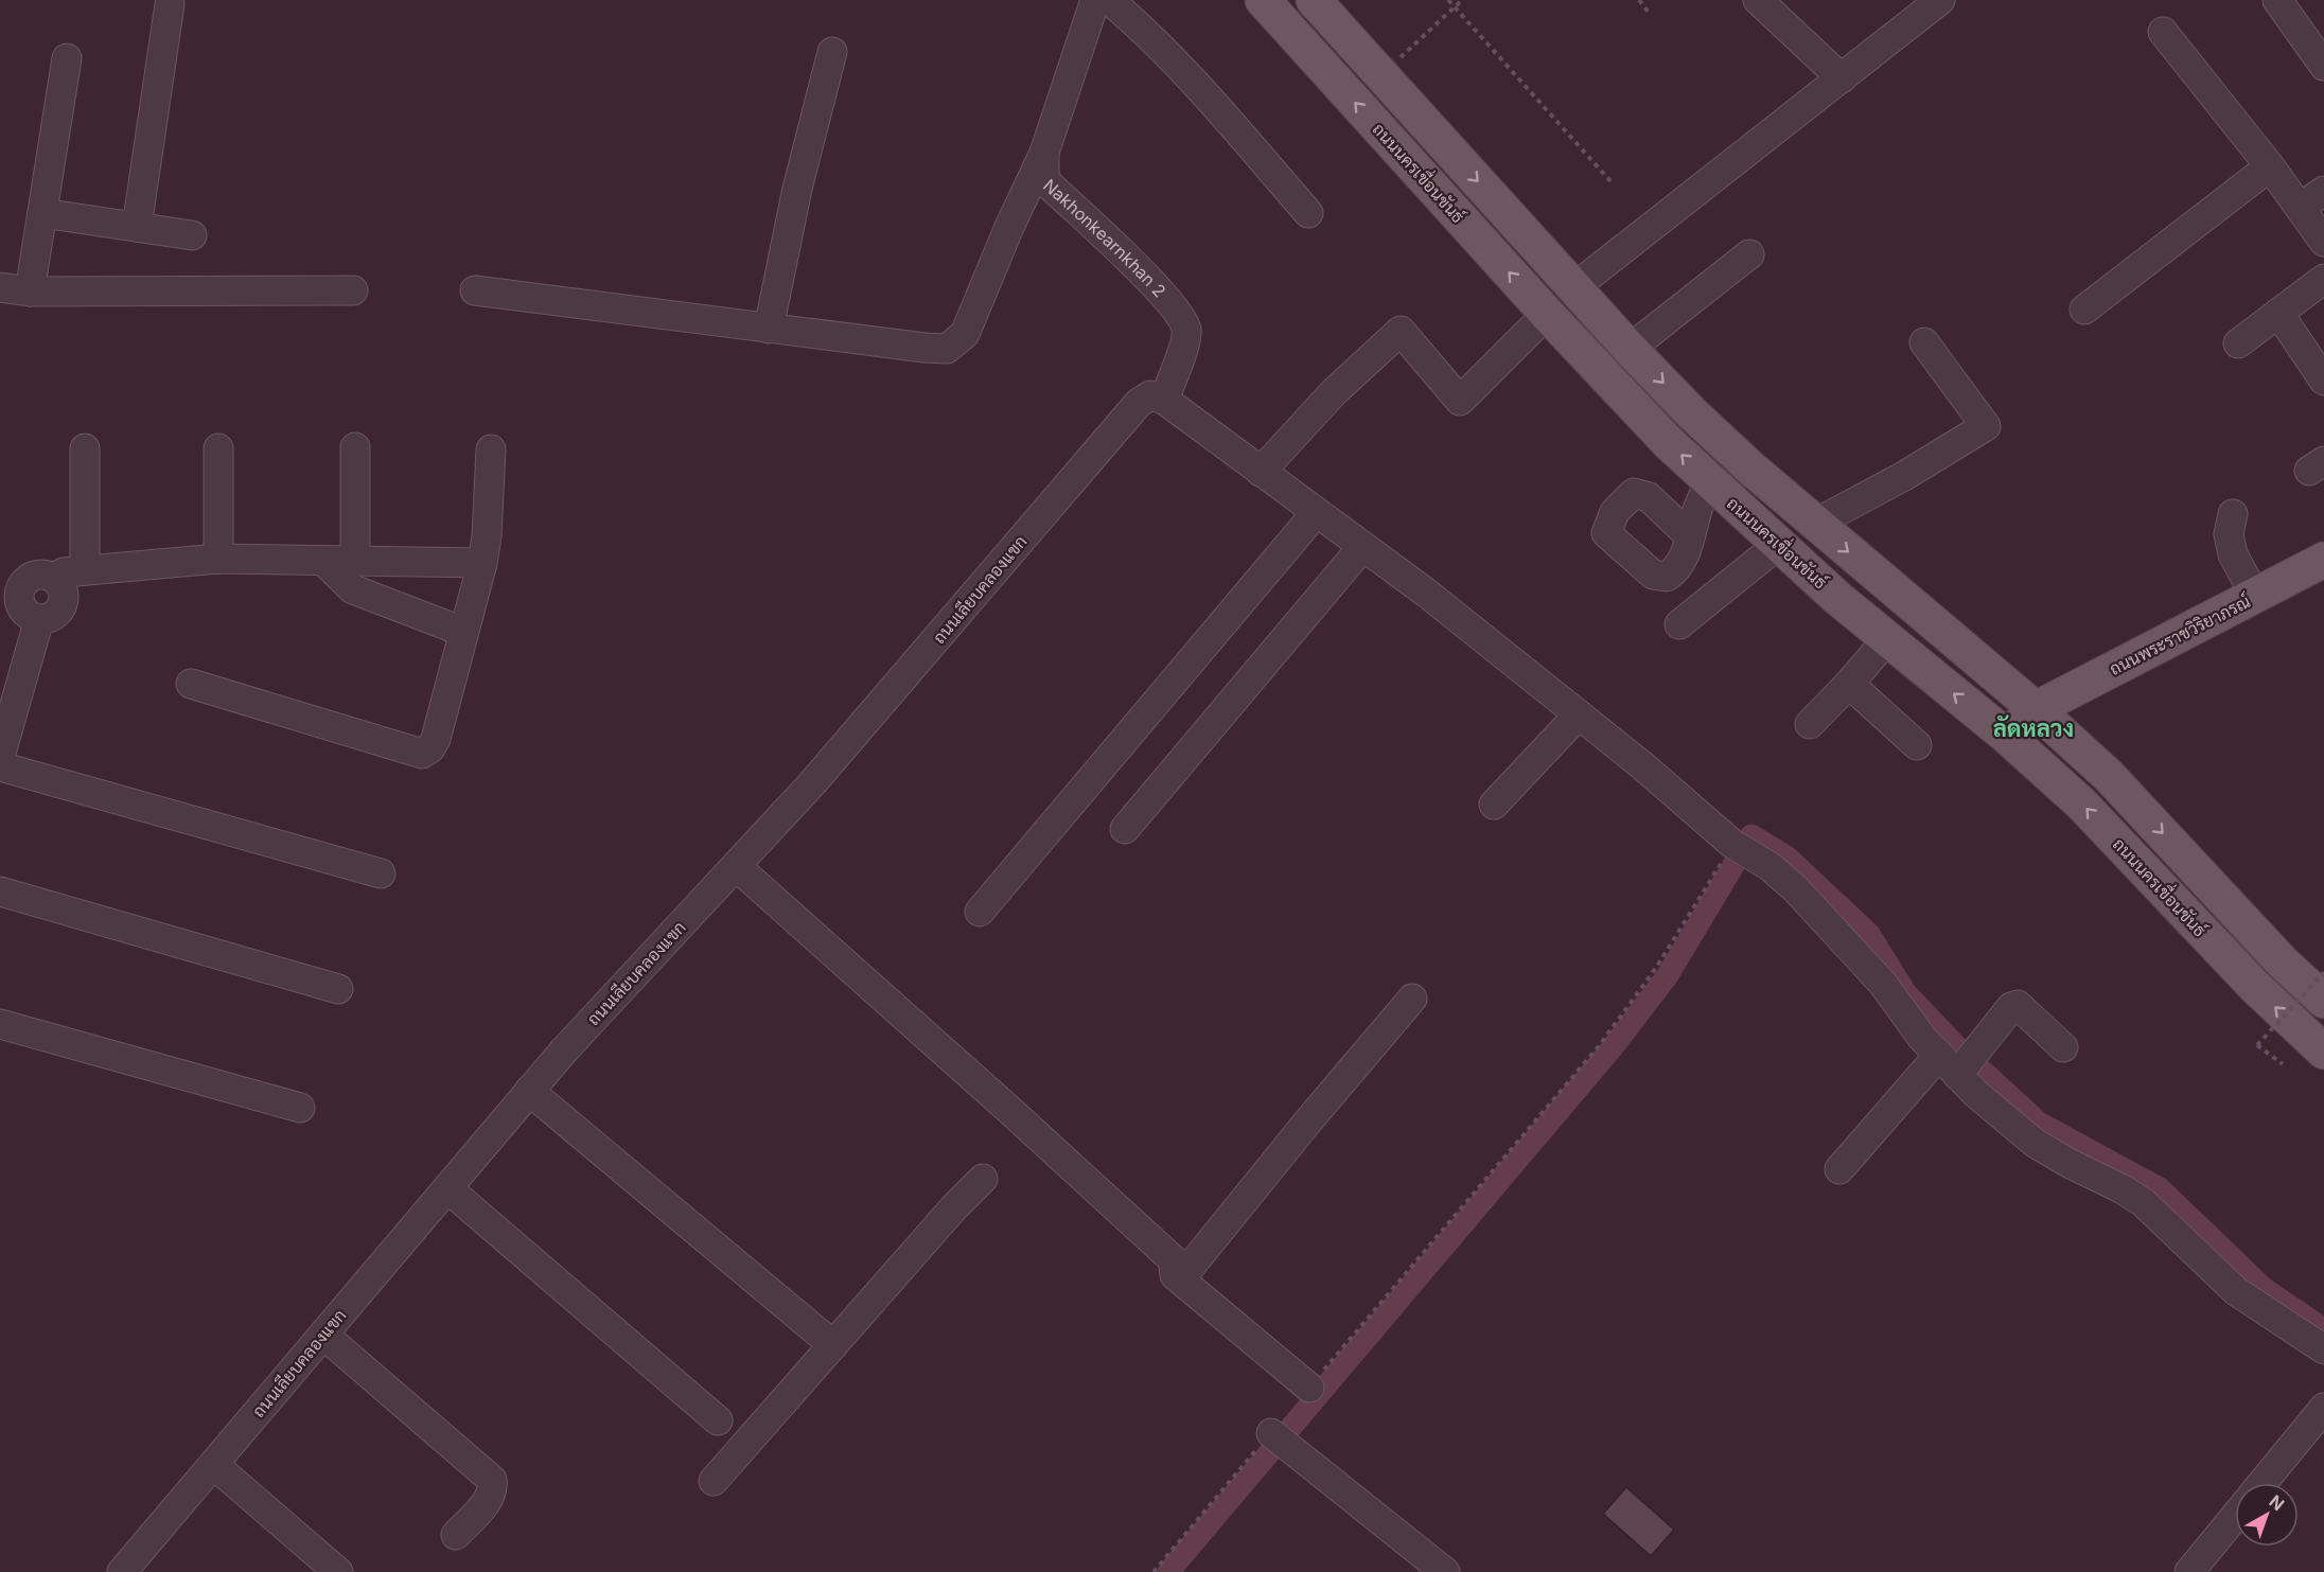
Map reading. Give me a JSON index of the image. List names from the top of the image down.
{
  "streets": {
    "main road": ["ถนนนครเขื่อนขันธ์", "ถนนพระราชวิริยาภรณ์"],
    "street": ["Nakhonkearnkhan 2", "ถนนเลียบคลองแขก"]
  },
  "crossings": [
    ["ถนนนครเขื่อนขันธ์", "ถนนพระราชวิริยาภรณ์"],
    ["Nakhonkearnkhan 2", "ถนนเลียบคลองแขก"]
  ],
  "districts": ["ลัดหลวง"],
  "north": "top right"
}
